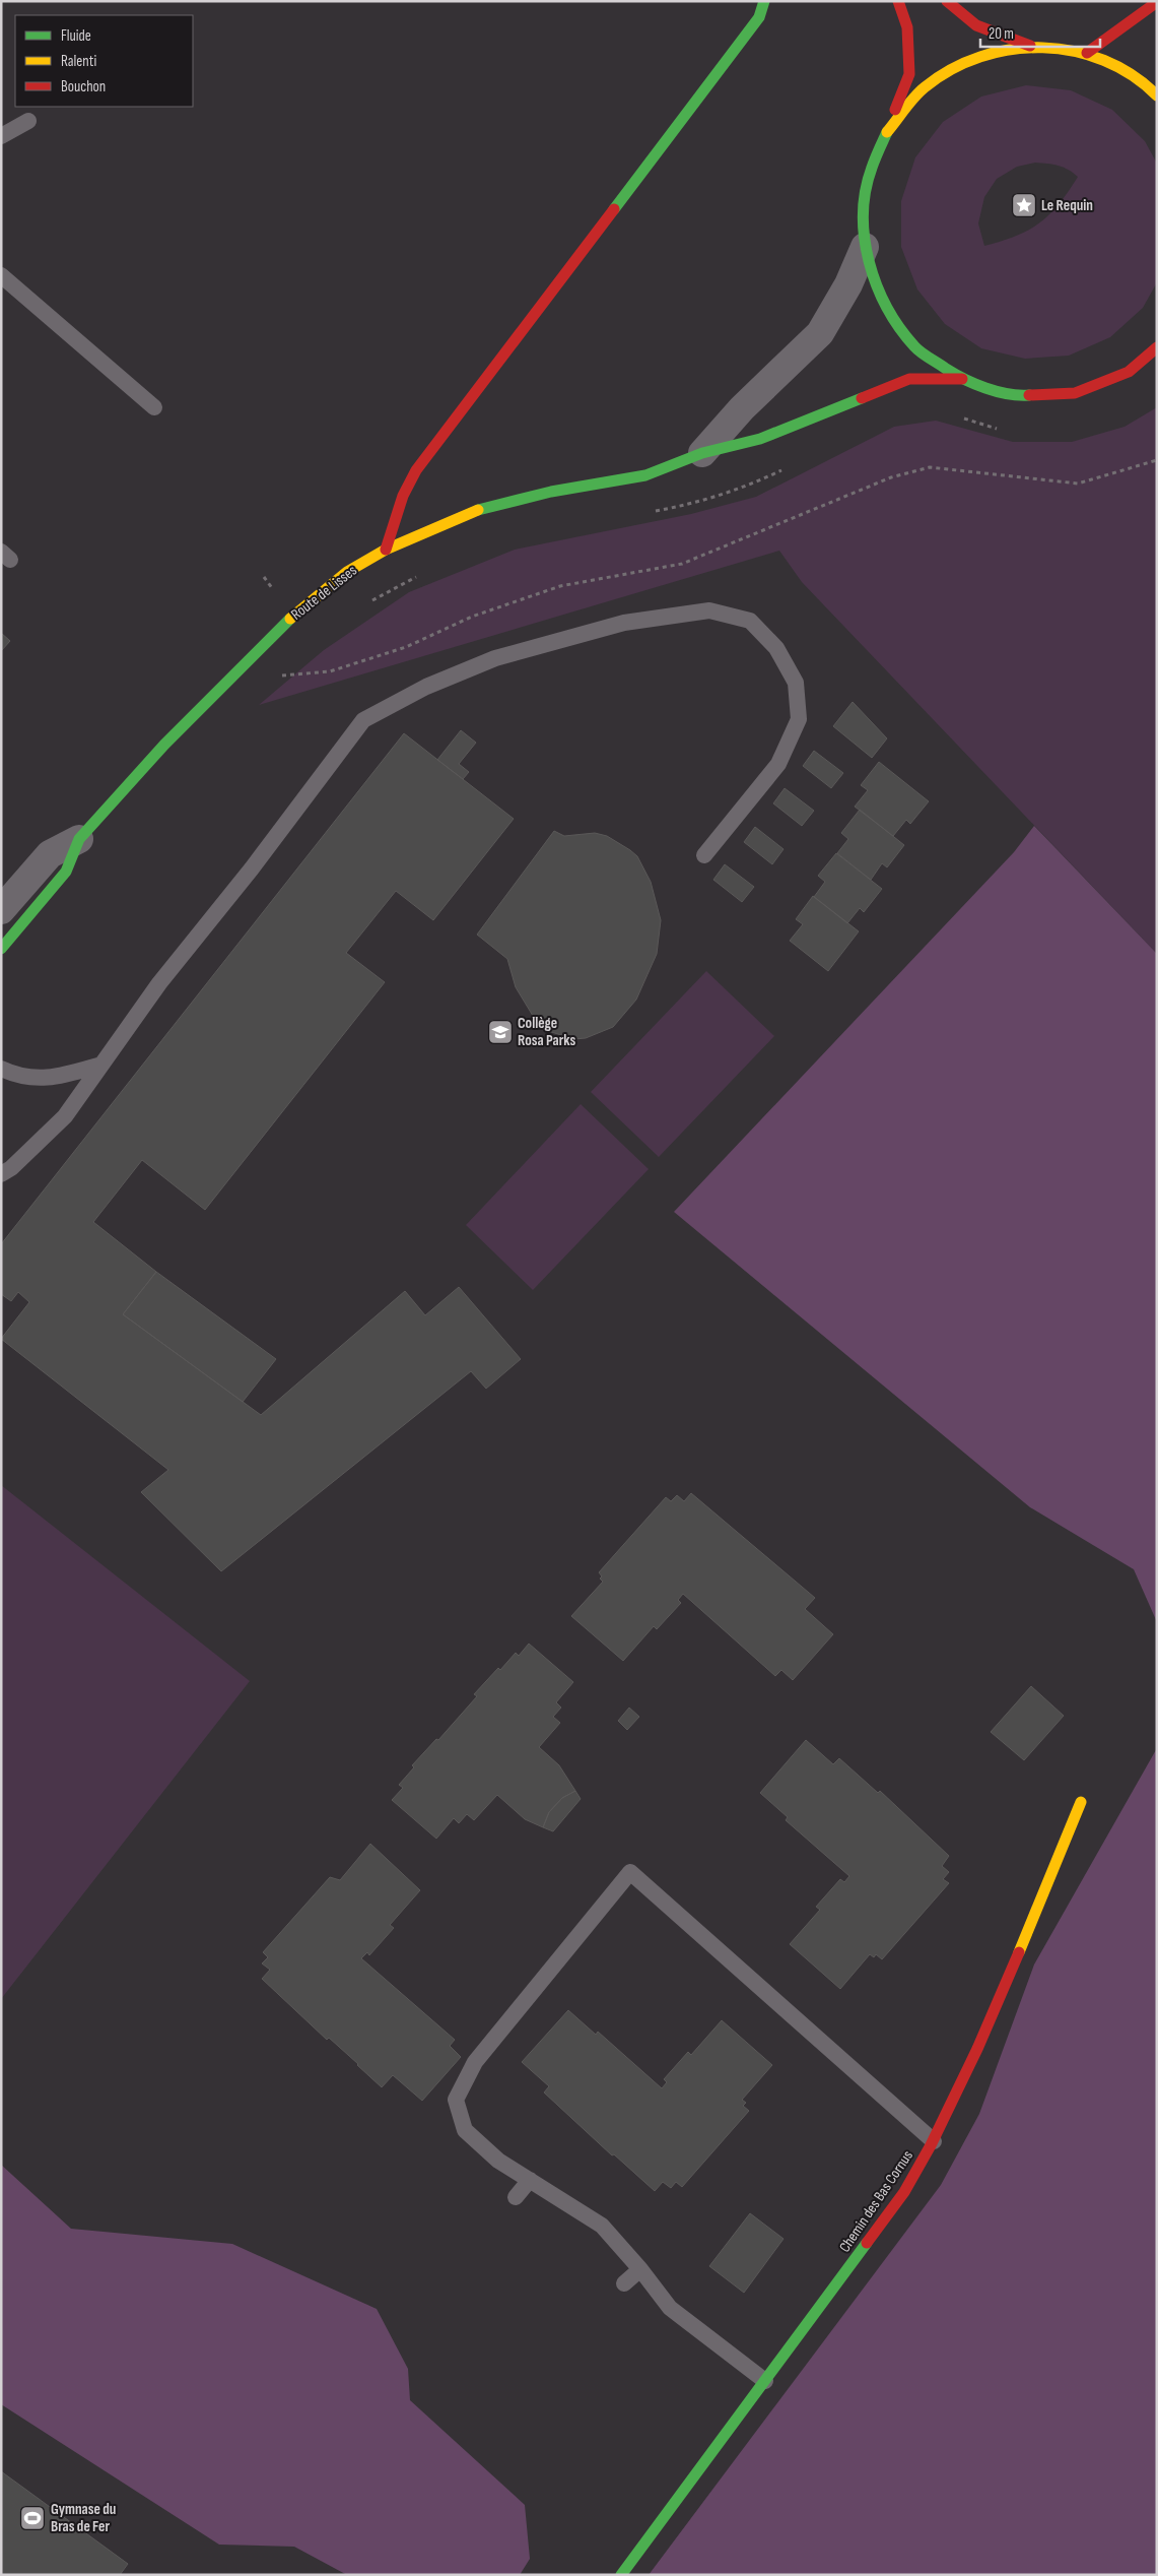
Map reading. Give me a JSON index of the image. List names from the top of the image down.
{
  "streets": {
    "street": ["Route de Lisses", "Chemin des Bas Cornus"]
  },
  "places": {
    "place": ["Le Requin"],
    "school or university": ["Collège Rosa Parks"],
    "sports": ["Gymnase du Bras de Fer"]
  },
  "legend": ["Fluide", "Ralenti", "Bouchon"],
  "scale_bar": "20 m"
}
